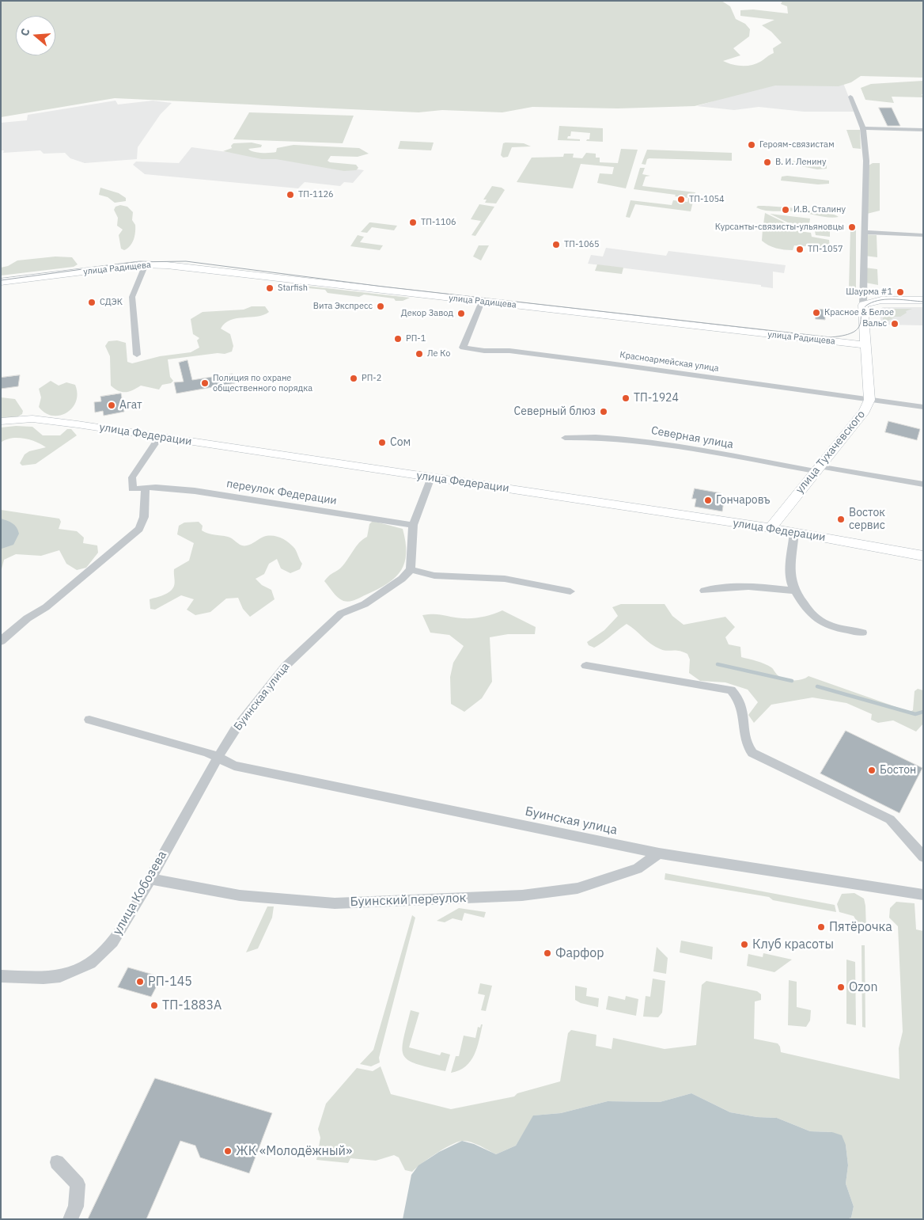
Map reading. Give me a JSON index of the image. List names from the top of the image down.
{
  "streets": {
    "street": [
      "улица Радищева",
      "Красноармейская улица",
      "улица Федерации",
      "Северная улица",
      "улица Тухачевского",
      "переулок Федерации",
      "Буинская улица",
      "улица Кобозева",
      "Буинский переулок"
    ]
  },
  "crossings": [
    ["улица Радищева", "Красноармейская улица"],
    ["улица Радищева", "улица Тухачевского"],
    ["Красноармейская улица", "улица Тухачевского"],
    ["улица Федерации", "улица Тухачевского"],
    ["улица Федерации", "переулок Федерации"],
    ["Северная улица", "улица Тухачевского"],
    ["Буинская улица", "улица Кобозева"],
    ["Буинская улица", "Буинский переулок"],
    ["улица Кобозева", "Буинский переулок"]
  ],
  "places": [
    "Героям-связистам",
    "В. И. Ленину",
    "ТП-1126",
    "ТП-1054",
    "И.В. Сталину",
    "ТП-1106",
    "Курсанты-связисты-ульяновцы",
    "ТП-1065",
    "ТП-1057",
    "Starfish",
    "Шаурма #1",
    "СДЭК",
    "Вита Экспресс",
    "Красное & Белое",
    "Декор Завод",
    "Вальс",
    "РП-1",
    "Ле Ко",
    "РП-2",
    "Полиция по охране общественного порядка",
    "ТП-1924",
    "Агат",
    "Северный блюз",
    "Сом",
    "Гончаровъ",
    "Восток сервис",
    "Бостон",
    "Пятёрочка",
    "Клуб красоты",
    "Фарфор",
    "РП-145",
    "Ozon",
    "ТП-1883А",
    "ЖК «Молодёжный»"
  ],
  "north": "left"
}
